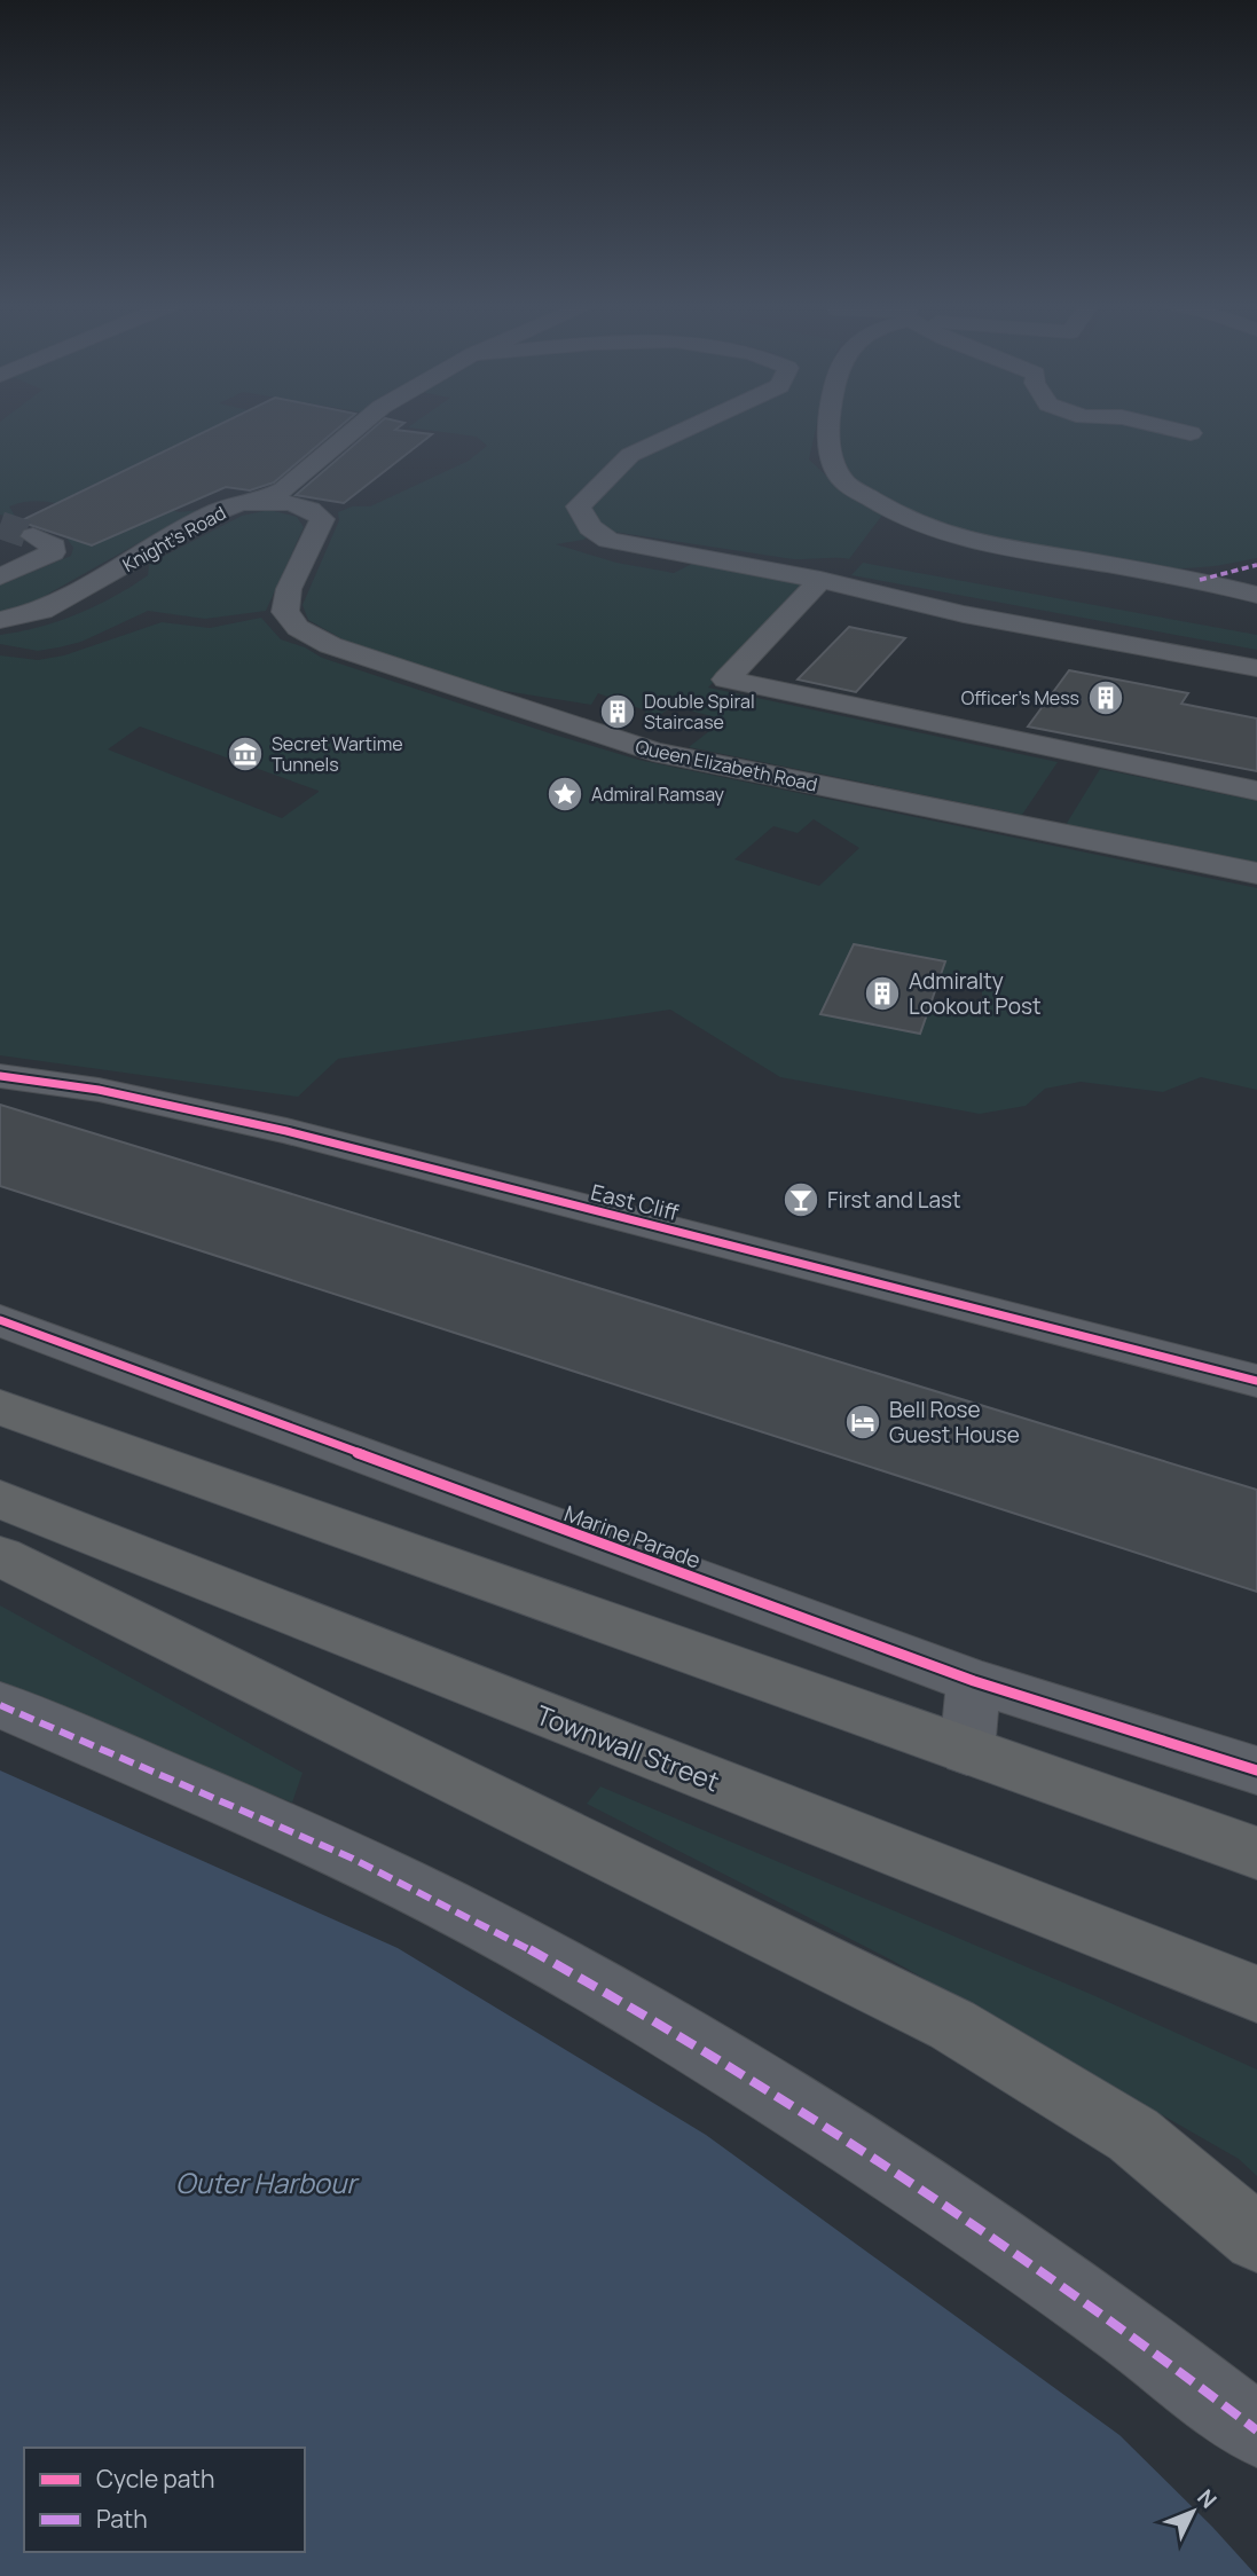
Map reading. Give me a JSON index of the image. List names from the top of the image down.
{
  "streets": {
    "highway": ["Townwall Street"],
    "street": [
      "Knight's Road",
      "Queen Elizabeth Road",
      "East Cliff",
      "Marine Parade"
    ]
  },
  "crossings": [
    ["Knight's Road", "Queen Elizabeth Road"]
  ],
  "water": ["Outer Harbour"],
  "places": {
    "building": ["Officer's Mess", "Double Spiral Staircase", "Admiralty Lookout Post"],
    "museum": ["Secret Wartime Tunnels"],
    "place": ["Admiral Ramsay"],
    "bar": ["First and Last"],
    "hotel": ["Bell Rose Guest House"]
  },
  "legend": ["Cycle path", "Path"],
  "north": "top right"
}
